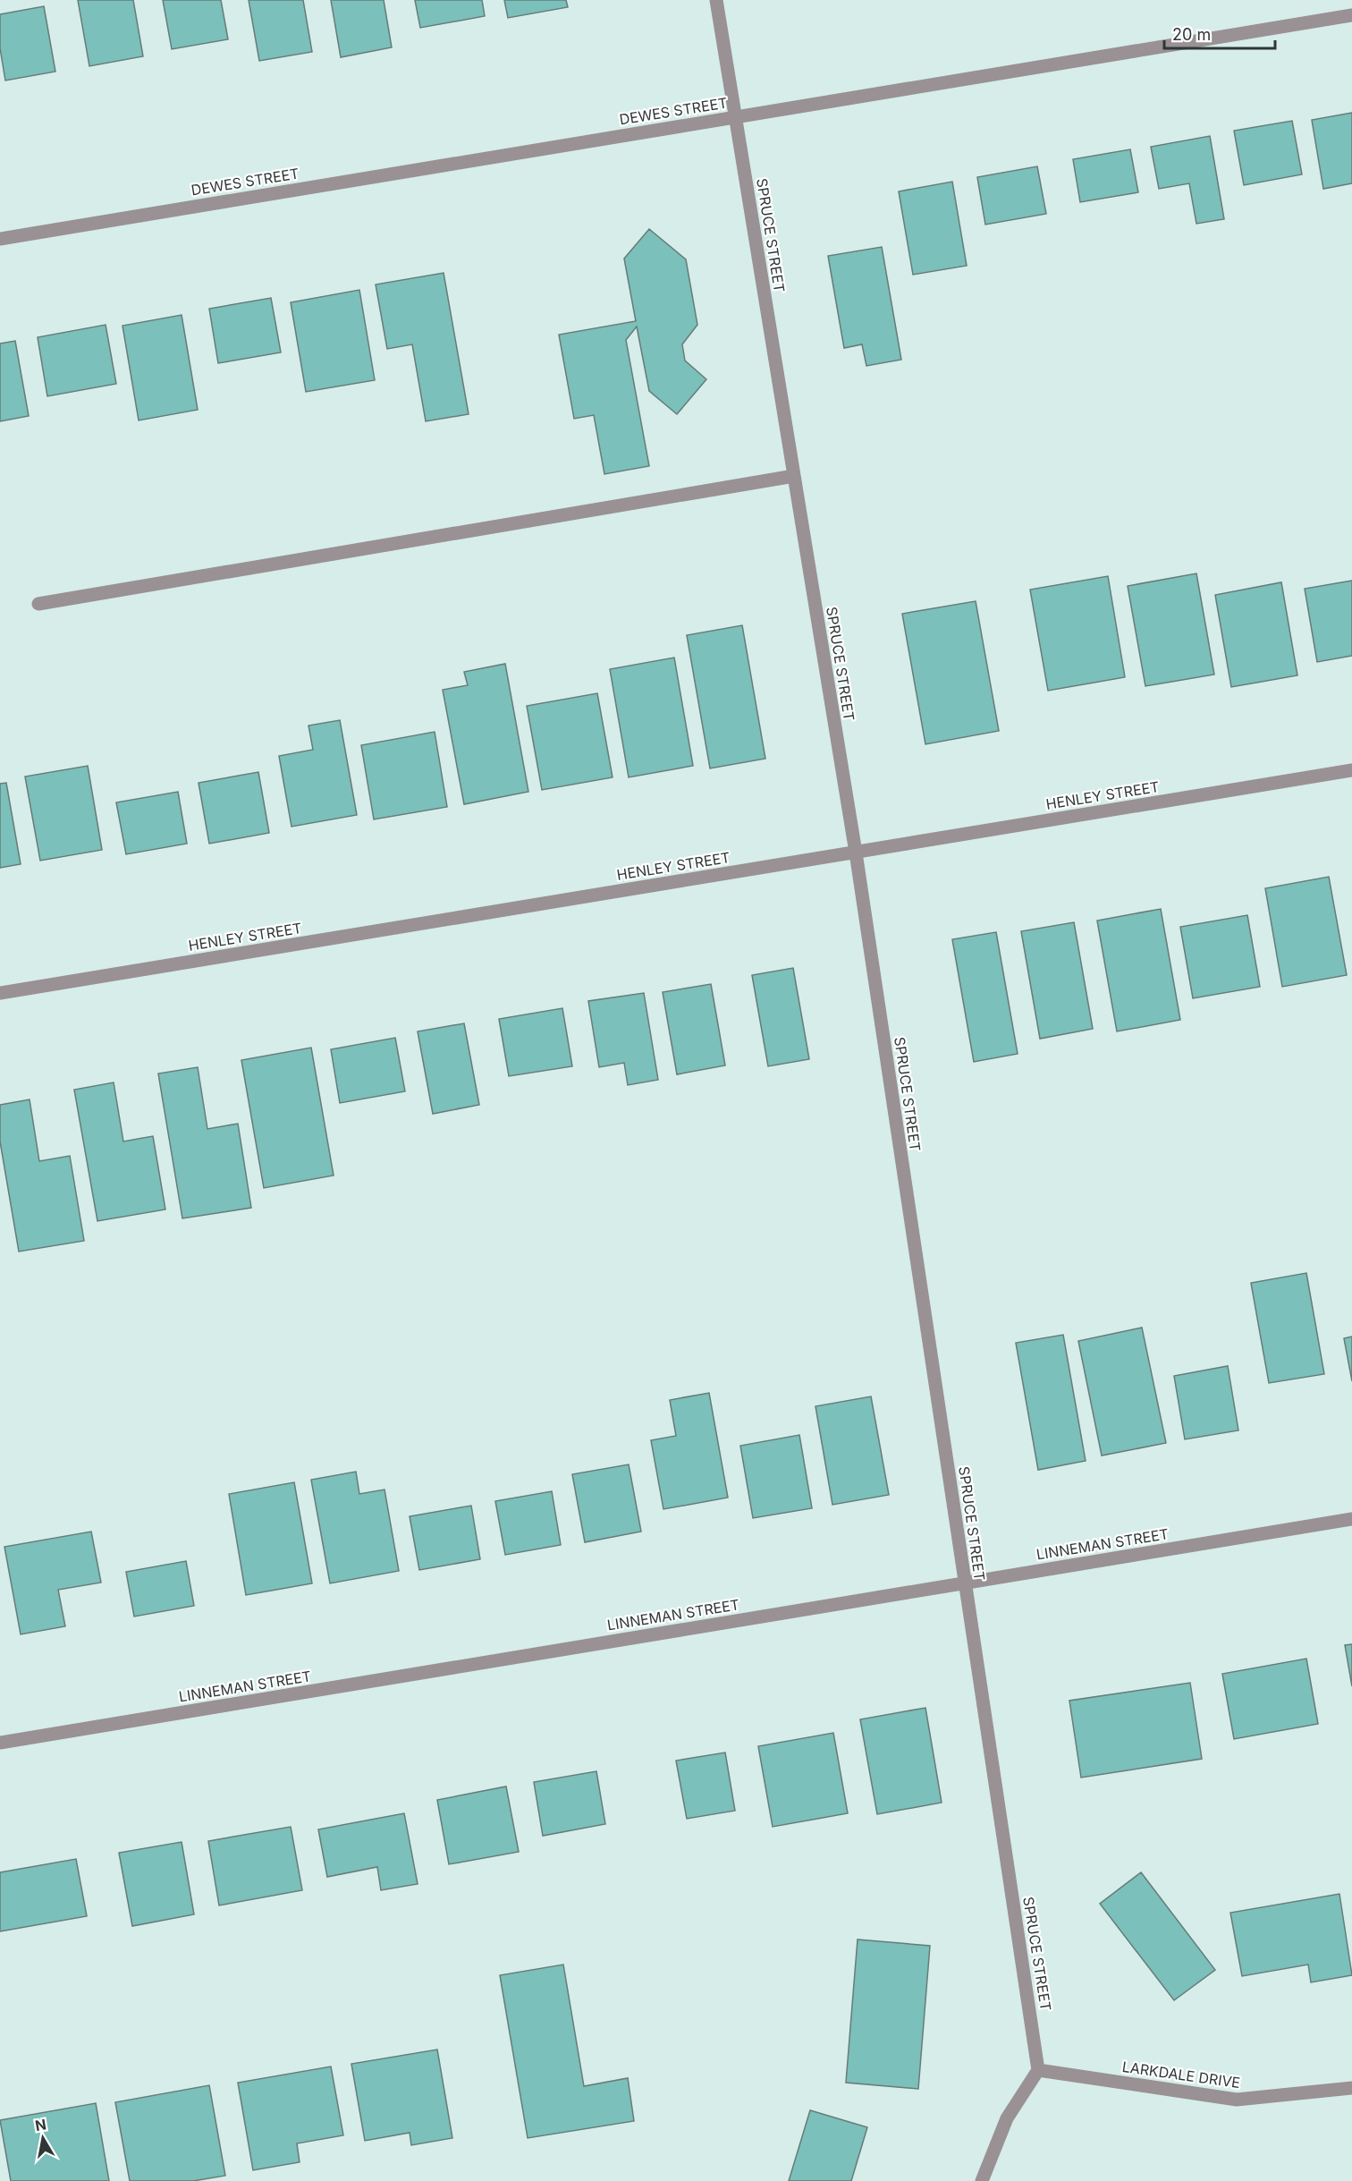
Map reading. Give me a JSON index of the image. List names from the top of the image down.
{
  "streets": {
    "street": [
      "DEWES STREET",
      "SPRUCE STREET",
      "HENLEY STREET",
      "LINNEMAN STREET",
      "LARKDALE DRIVE"
    ]
  },
  "crossings": [
    ["DEWES STREET", "SPRUCE STREET"],
    ["SPRUCE STREET", "HENLEY STREET"],
    ["SPRUCE STREET", "LINNEMAN STREET"],
    ["SPRUCE STREET", "LARKDALE DRIVE"]
  ],
  "scale_bar": "20 m",
  "north": "top"
}
